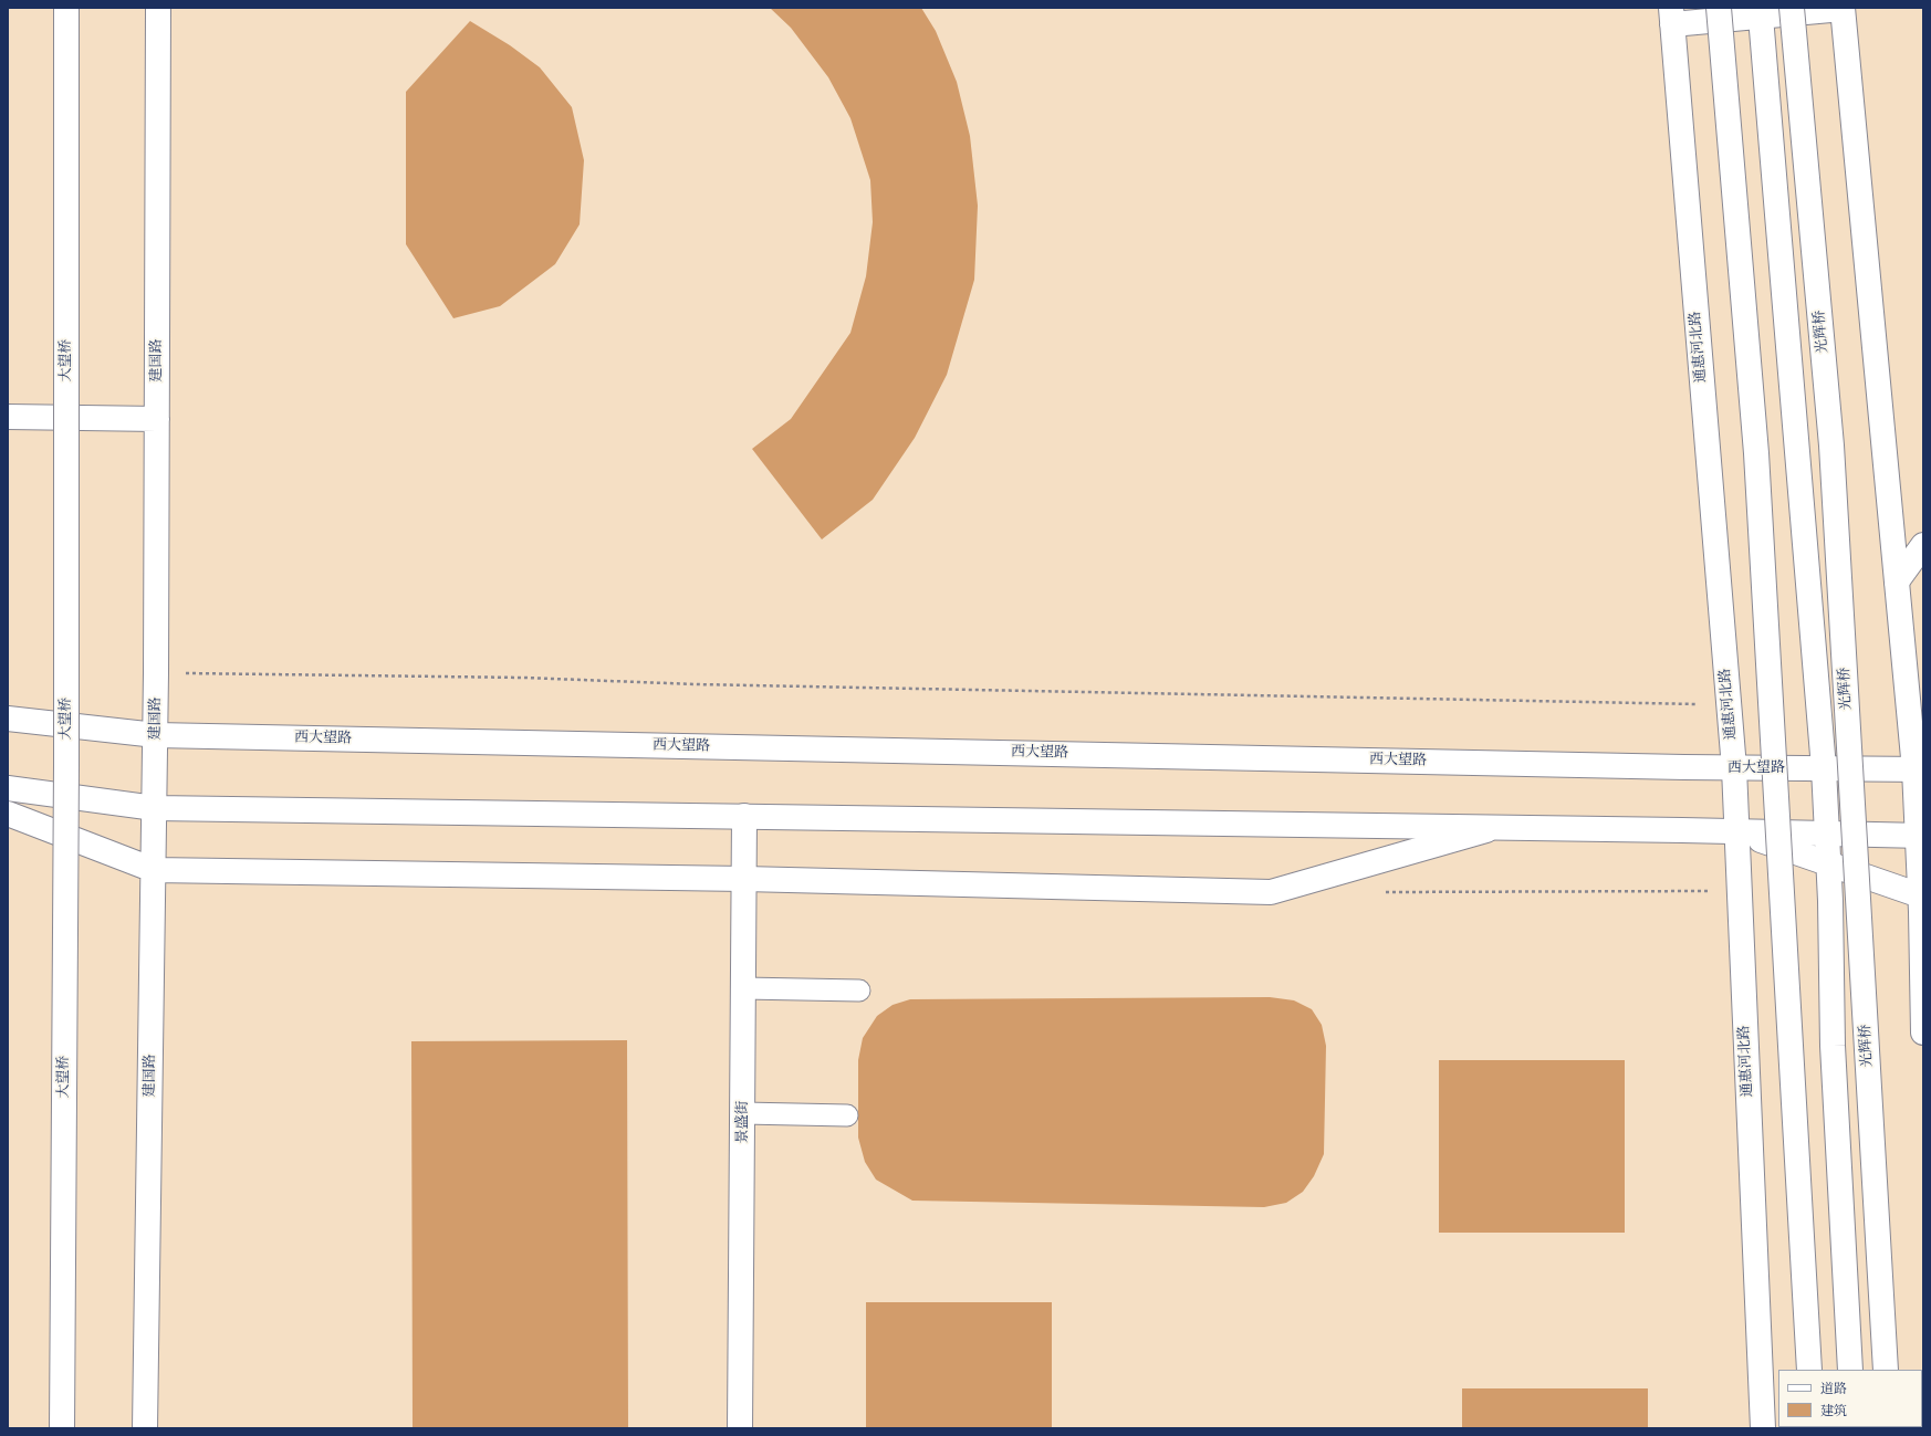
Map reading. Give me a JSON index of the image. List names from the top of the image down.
{
  "streets": {
    "main road": [
      "光辉桥",
      "通惠河北路",
      "大望桥",
      "建国路",
      "西大望路",
      "景盛街"
    ]
  },
  "crossings": [
    ["通惠河北路", "西大望路"],
    ["建国路", "西大望路"]
  ],
  "legend": ["道路", "建筑"]
}
